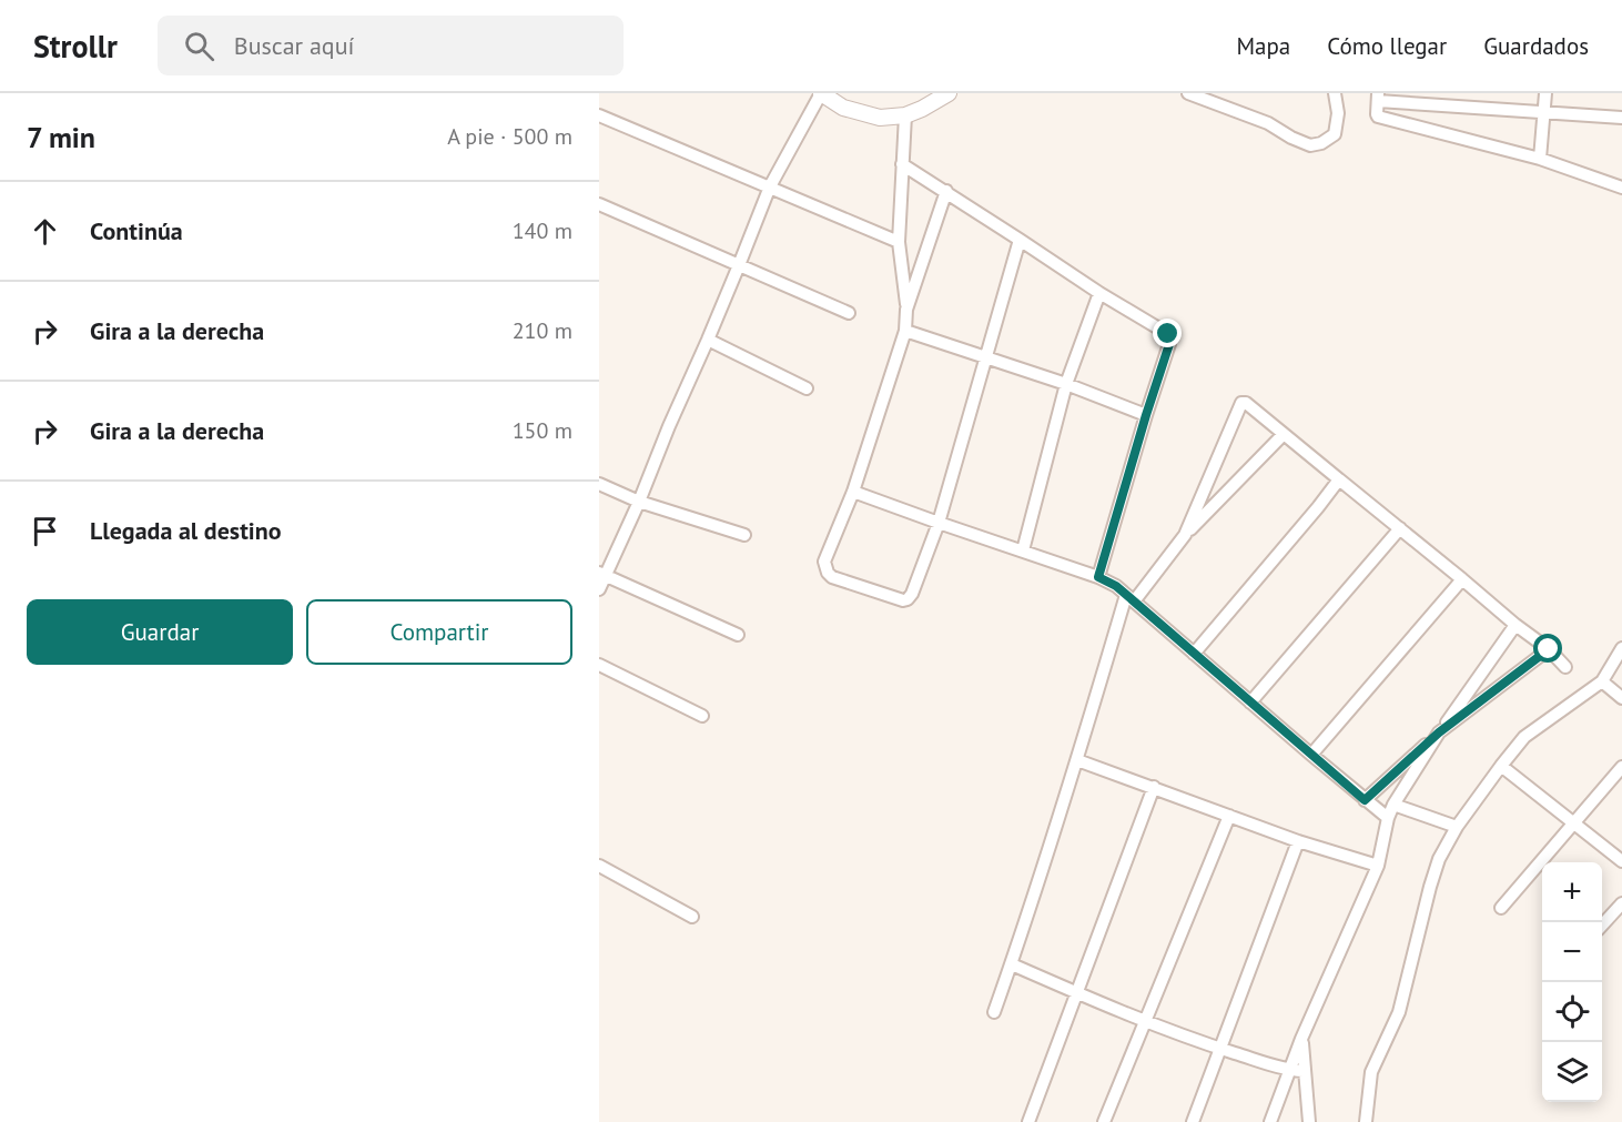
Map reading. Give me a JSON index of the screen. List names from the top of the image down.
{
  "page": {
    "header": "Strollr",
    "search": "Buscar aquí",
    "nav": ["Mapa", "Cómo llegar", "Guardados"],
    "heading": ["7 min", "A pie · 500 m"],
    "list": [
      ["Continúa", "140 m"],
      ["Gira a la derecha", "210 m"],
      ["Gira a la derecha", "150 m"],
      "Llegada al destino"
    ],
    "buttons": ["Guardar", "Compartir"],
    "map_buttons": ["+", "−"]
  }
}
